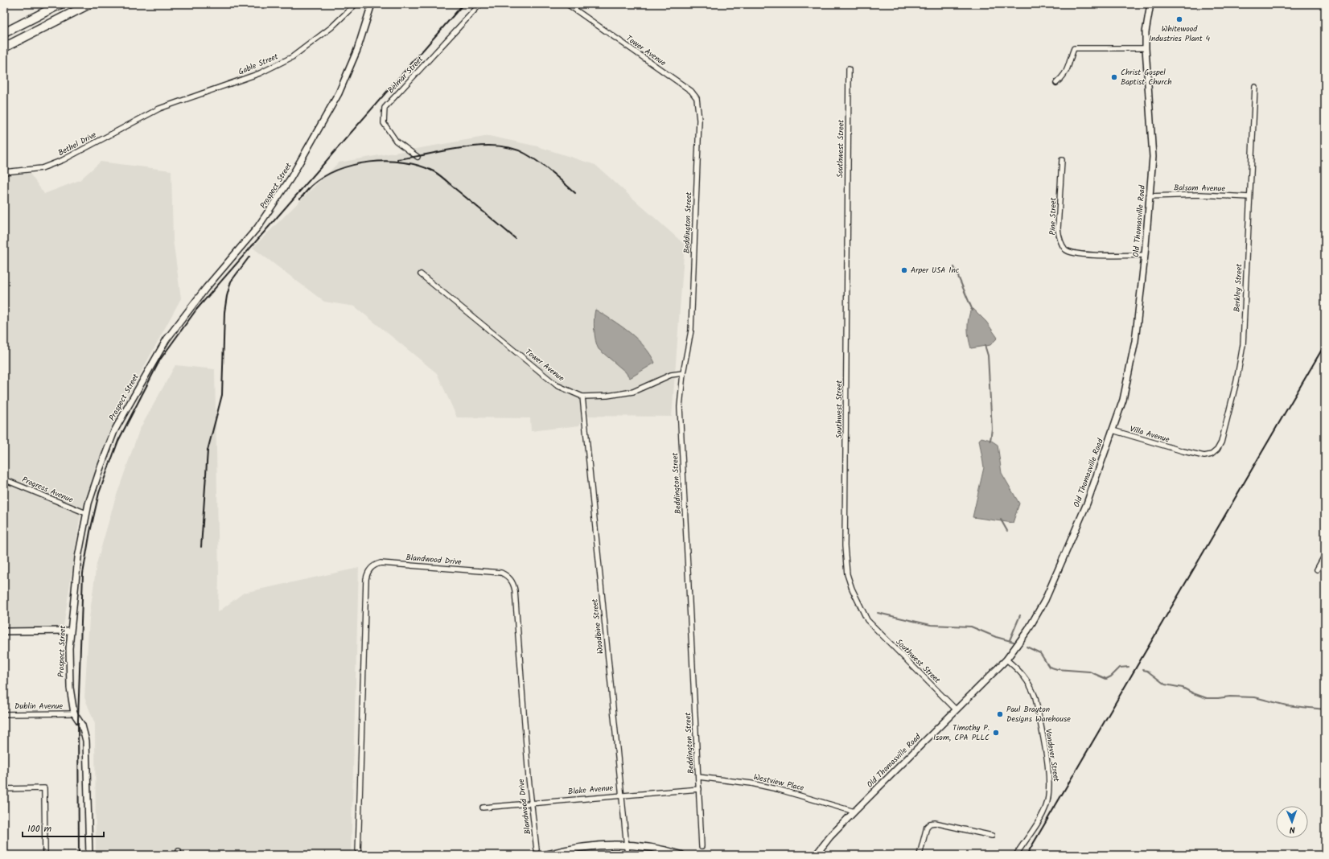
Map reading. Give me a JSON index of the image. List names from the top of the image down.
{
  "streets": {
    "street": [
      "Tower Avenue",
      "Gable Street",
      "Belmar Street",
      "Bethel Drive",
      "Southwest Street",
      "Prospect Street",
      "Balsam Avenue",
      "Pine Street",
      "Old Thomasville Road",
      "Beddington Street",
      "Berkley Street",
      "Villa Avenue",
      "Progress Avenue",
      "Blandwood Drive",
      "Woodbine Street",
      "Dublin Avenue",
      "Vandever Street",
      "Westview Place",
      "Blake Avenue"
    ]
  },
  "crossings": [
    ["Tower Avenue", "Beddington Street"],
    ["Tower Avenue", "Woodbine Street"],
    ["Gable Street", "Bethel Drive"],
    ["Southwest Street", "Old Thomasville Road"],
    ["Prospect Street", "Progress Avenue"],
    ["Prospect Street", "Dublin Avenue"],
    ["Balsam Avenue", "Old Thomasville Road"],
    ["Balsam Avenue", "Berkley Street"],
    ["Pine Street", "Old Thomasville Road"],
    ["Old Thomasville Road", "Villa Avenue"],
    ["Old Thomasville Road", "Vandever Street"],
    ["Old Thomasville Road", "Westview Place"],
    ["Beddington Street", "Westview Place"],
    ["Beddington Street", "Blake Avenue"],
    ["Berkley Street", "Villa Avenue"],
    ["Blandwood Drive", "Blake Avenue"],
    ["Woodbine Street", "Blake Avenue"]
  ],
  "places": [
    "Whitewood Industries Plant 4",
    "Christ Gospel Baptist Church",
    "Arper USA Inc",
    "Paul Brayton Designs Warehouse",
    "Timothy P. Isom, CPA PLLC"
  ],
  "scale_bar": "100 m",
  "north": "bottom"
}
